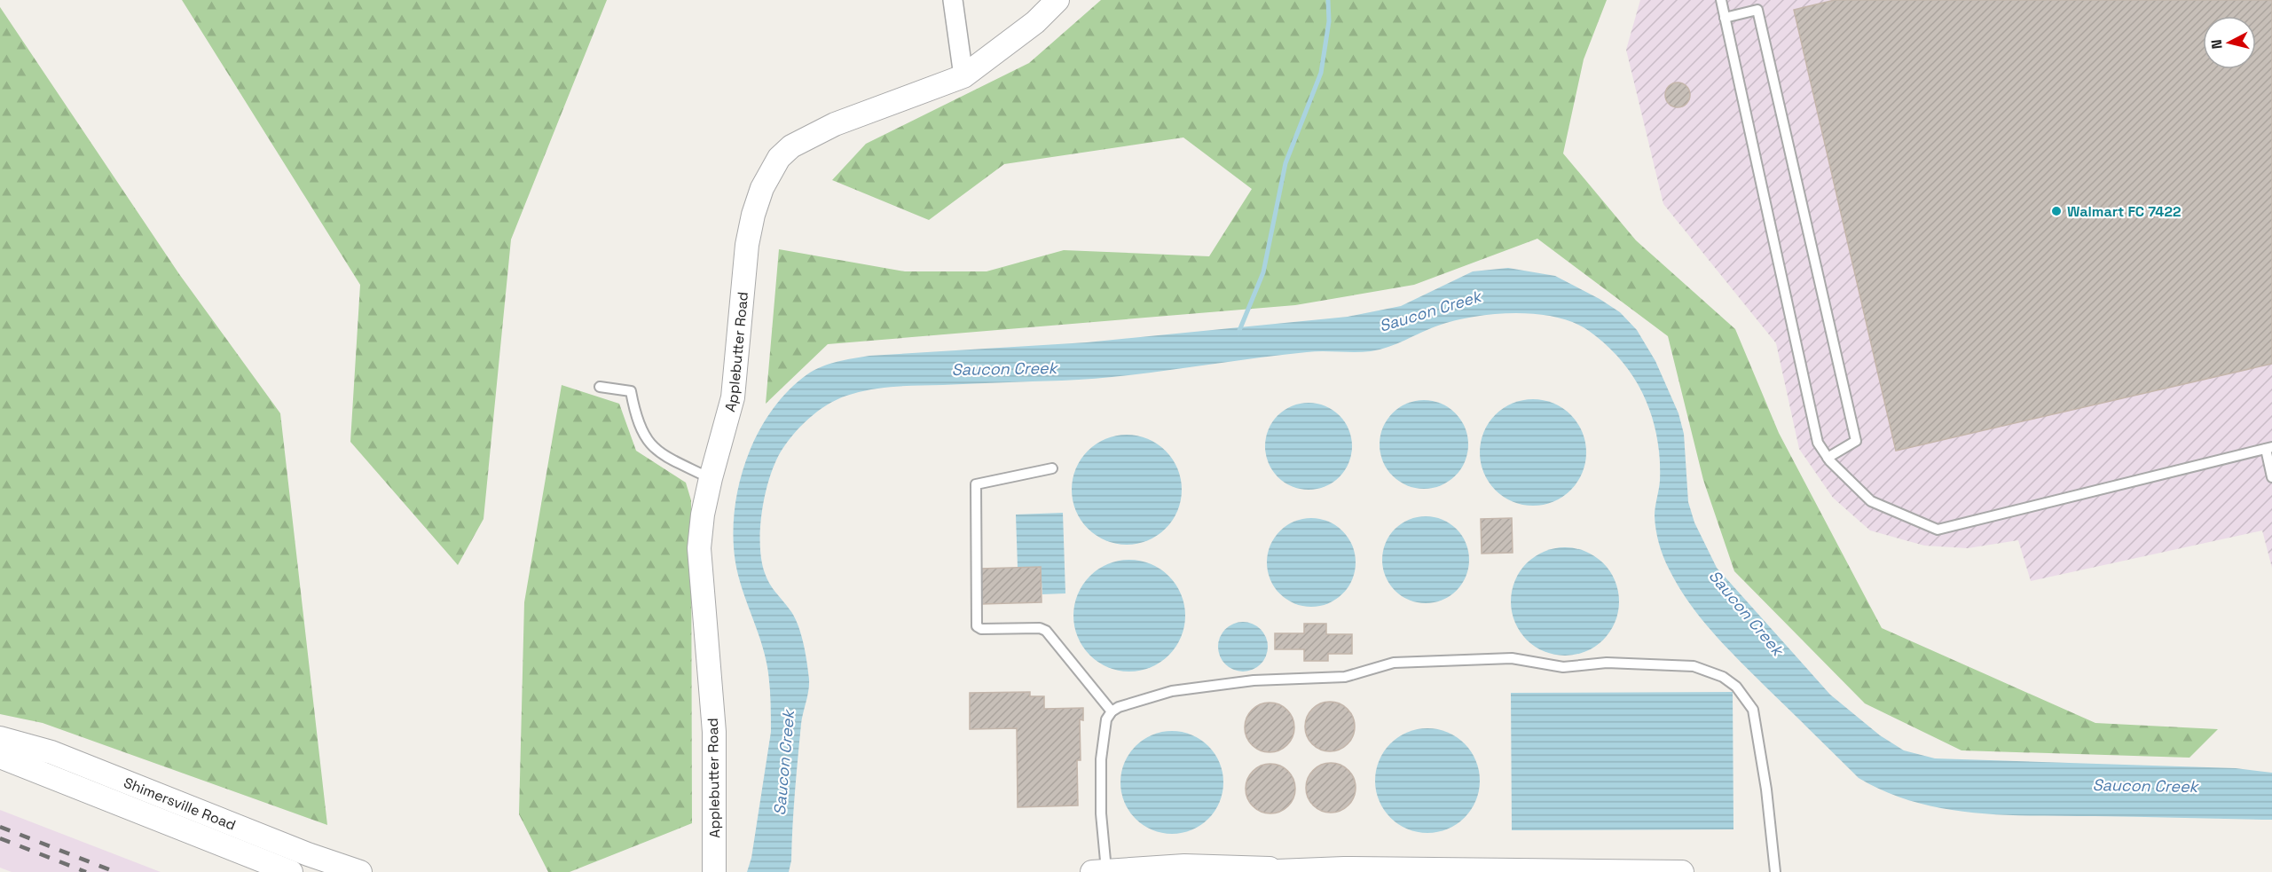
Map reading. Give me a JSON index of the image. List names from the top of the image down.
{
  "streets": {
    "street": ["Applebutter Road", "Shimersville Road"]
  },
  "water": ["Saucon Creek"],
  "places": ["Walmart FC 7422"],
  "north": "left"
}
